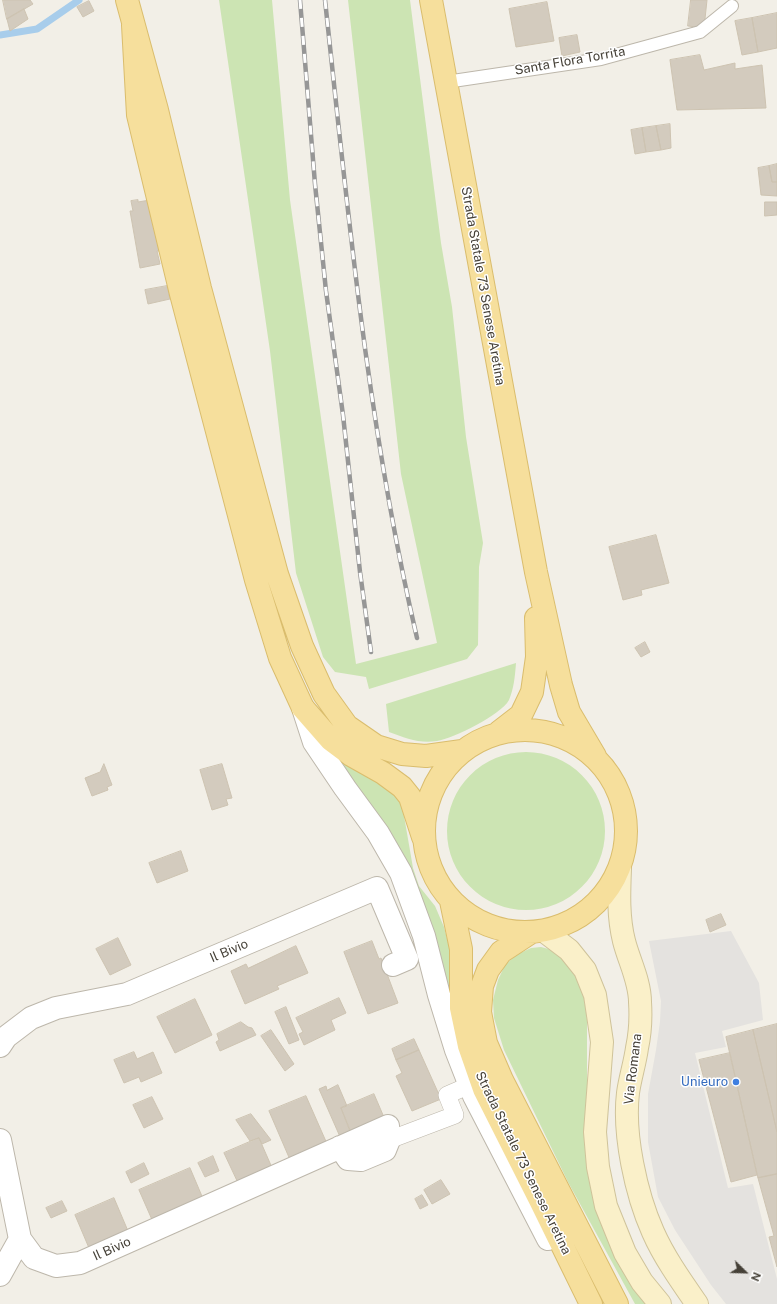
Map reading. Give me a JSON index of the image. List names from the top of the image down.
{
  "streets": {
    "main road": ["Strada Statale 73 Senese Aretina", "Via Romana"],
    "street": ["Il Bivio"],
    "lane": ["Santa Flora Torrita"]
  },
  "crossings": [
    ["Santa Flora Torrita", "Strada Statale 73 Senese Aretina"],
    ["Strada Statale 73 Senese Aretina", "Via Romana"]
  ],
  "places": ["Unieuro"],
  "north": "bottom right"
}
